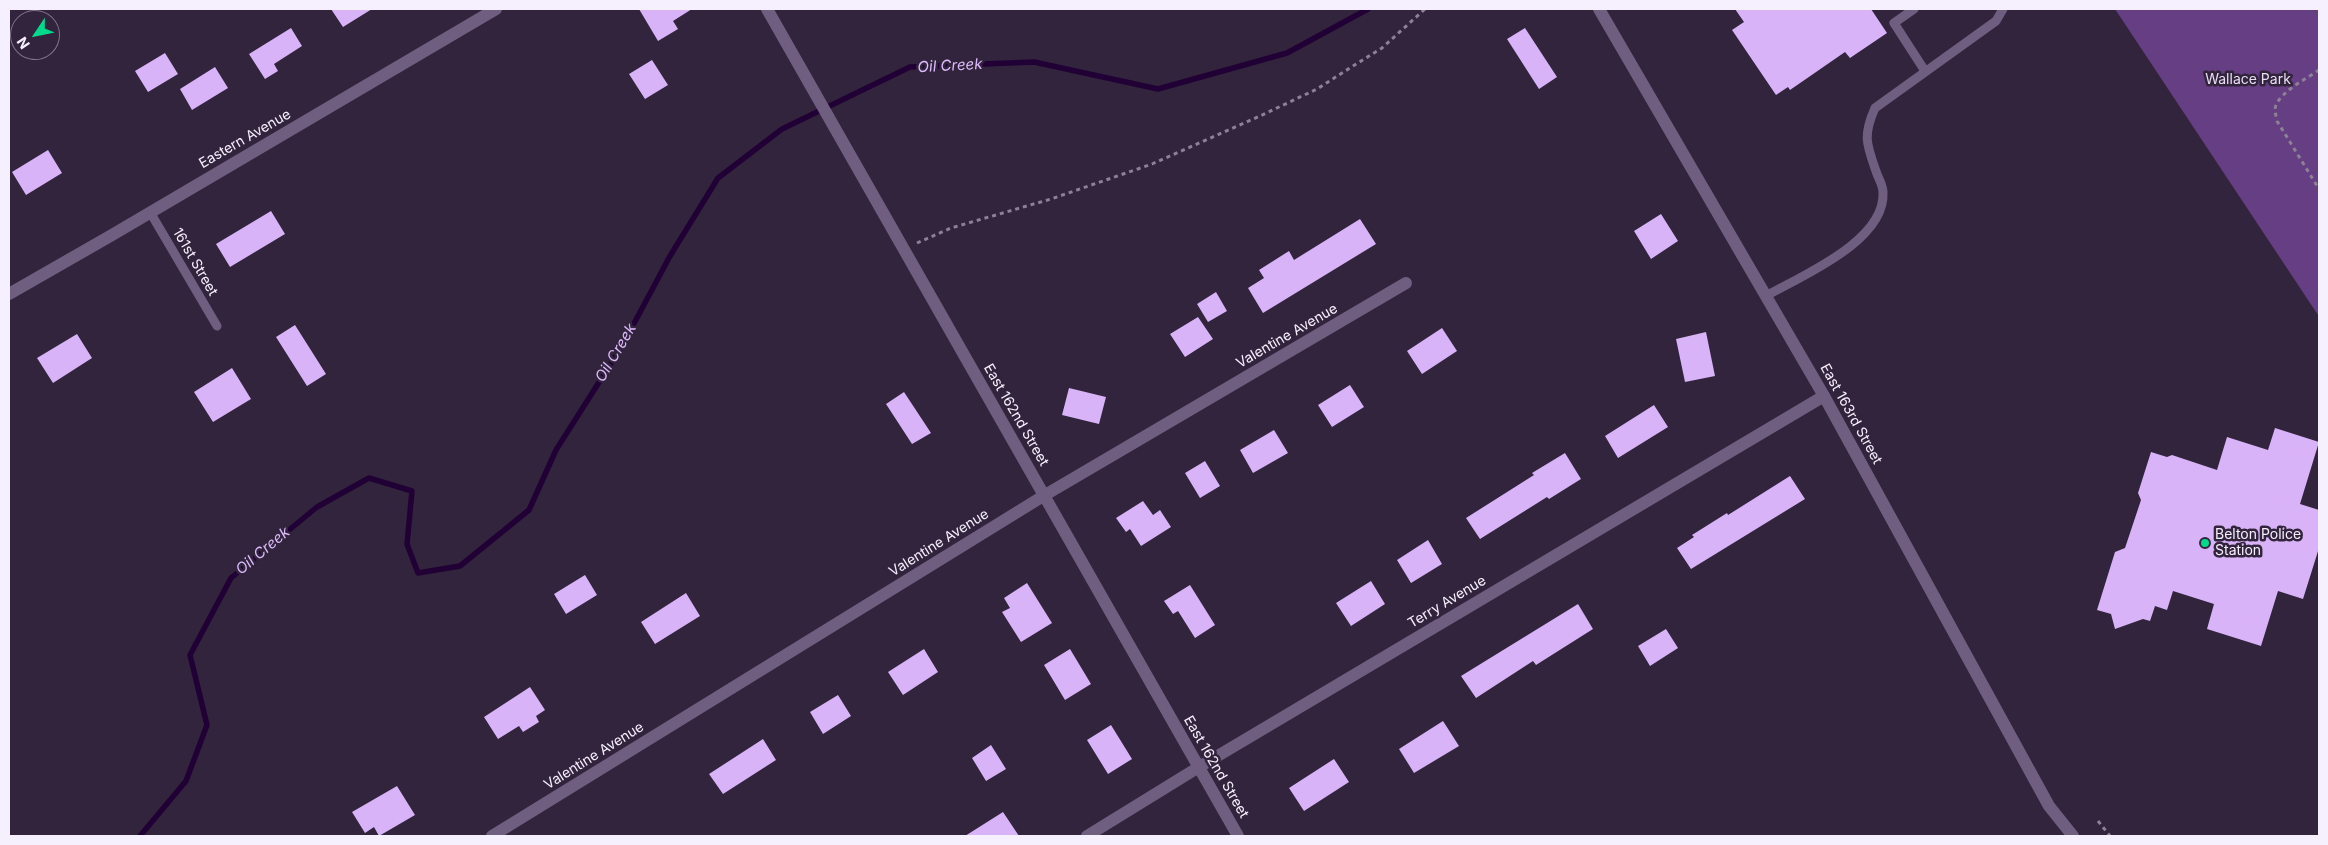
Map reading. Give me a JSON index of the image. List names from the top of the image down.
{
  "streets": {
    "street": [
      "Eastern Avenue",
      "Valentine Avenue",
      "East 163rd Street",
      "East 162nd Street",
      "Terry Avenue"
    ],
    "lane": ["161st Street"]
  },
  "crossings": [
    ["Eastern Avenue", "161st Street"],
    ["Valentine Avenue", "East 162nd Street"],
    ["East 163rd Street", "Terry Avenue"],
    ["East 162nd Street", "Terry Avenue"]
  ],
  "water": ["Oil Creek"],
  "parks": ["Wallace Park"],
  "places": ["Belton Police Station"],
  "north": "bottom left"
}
